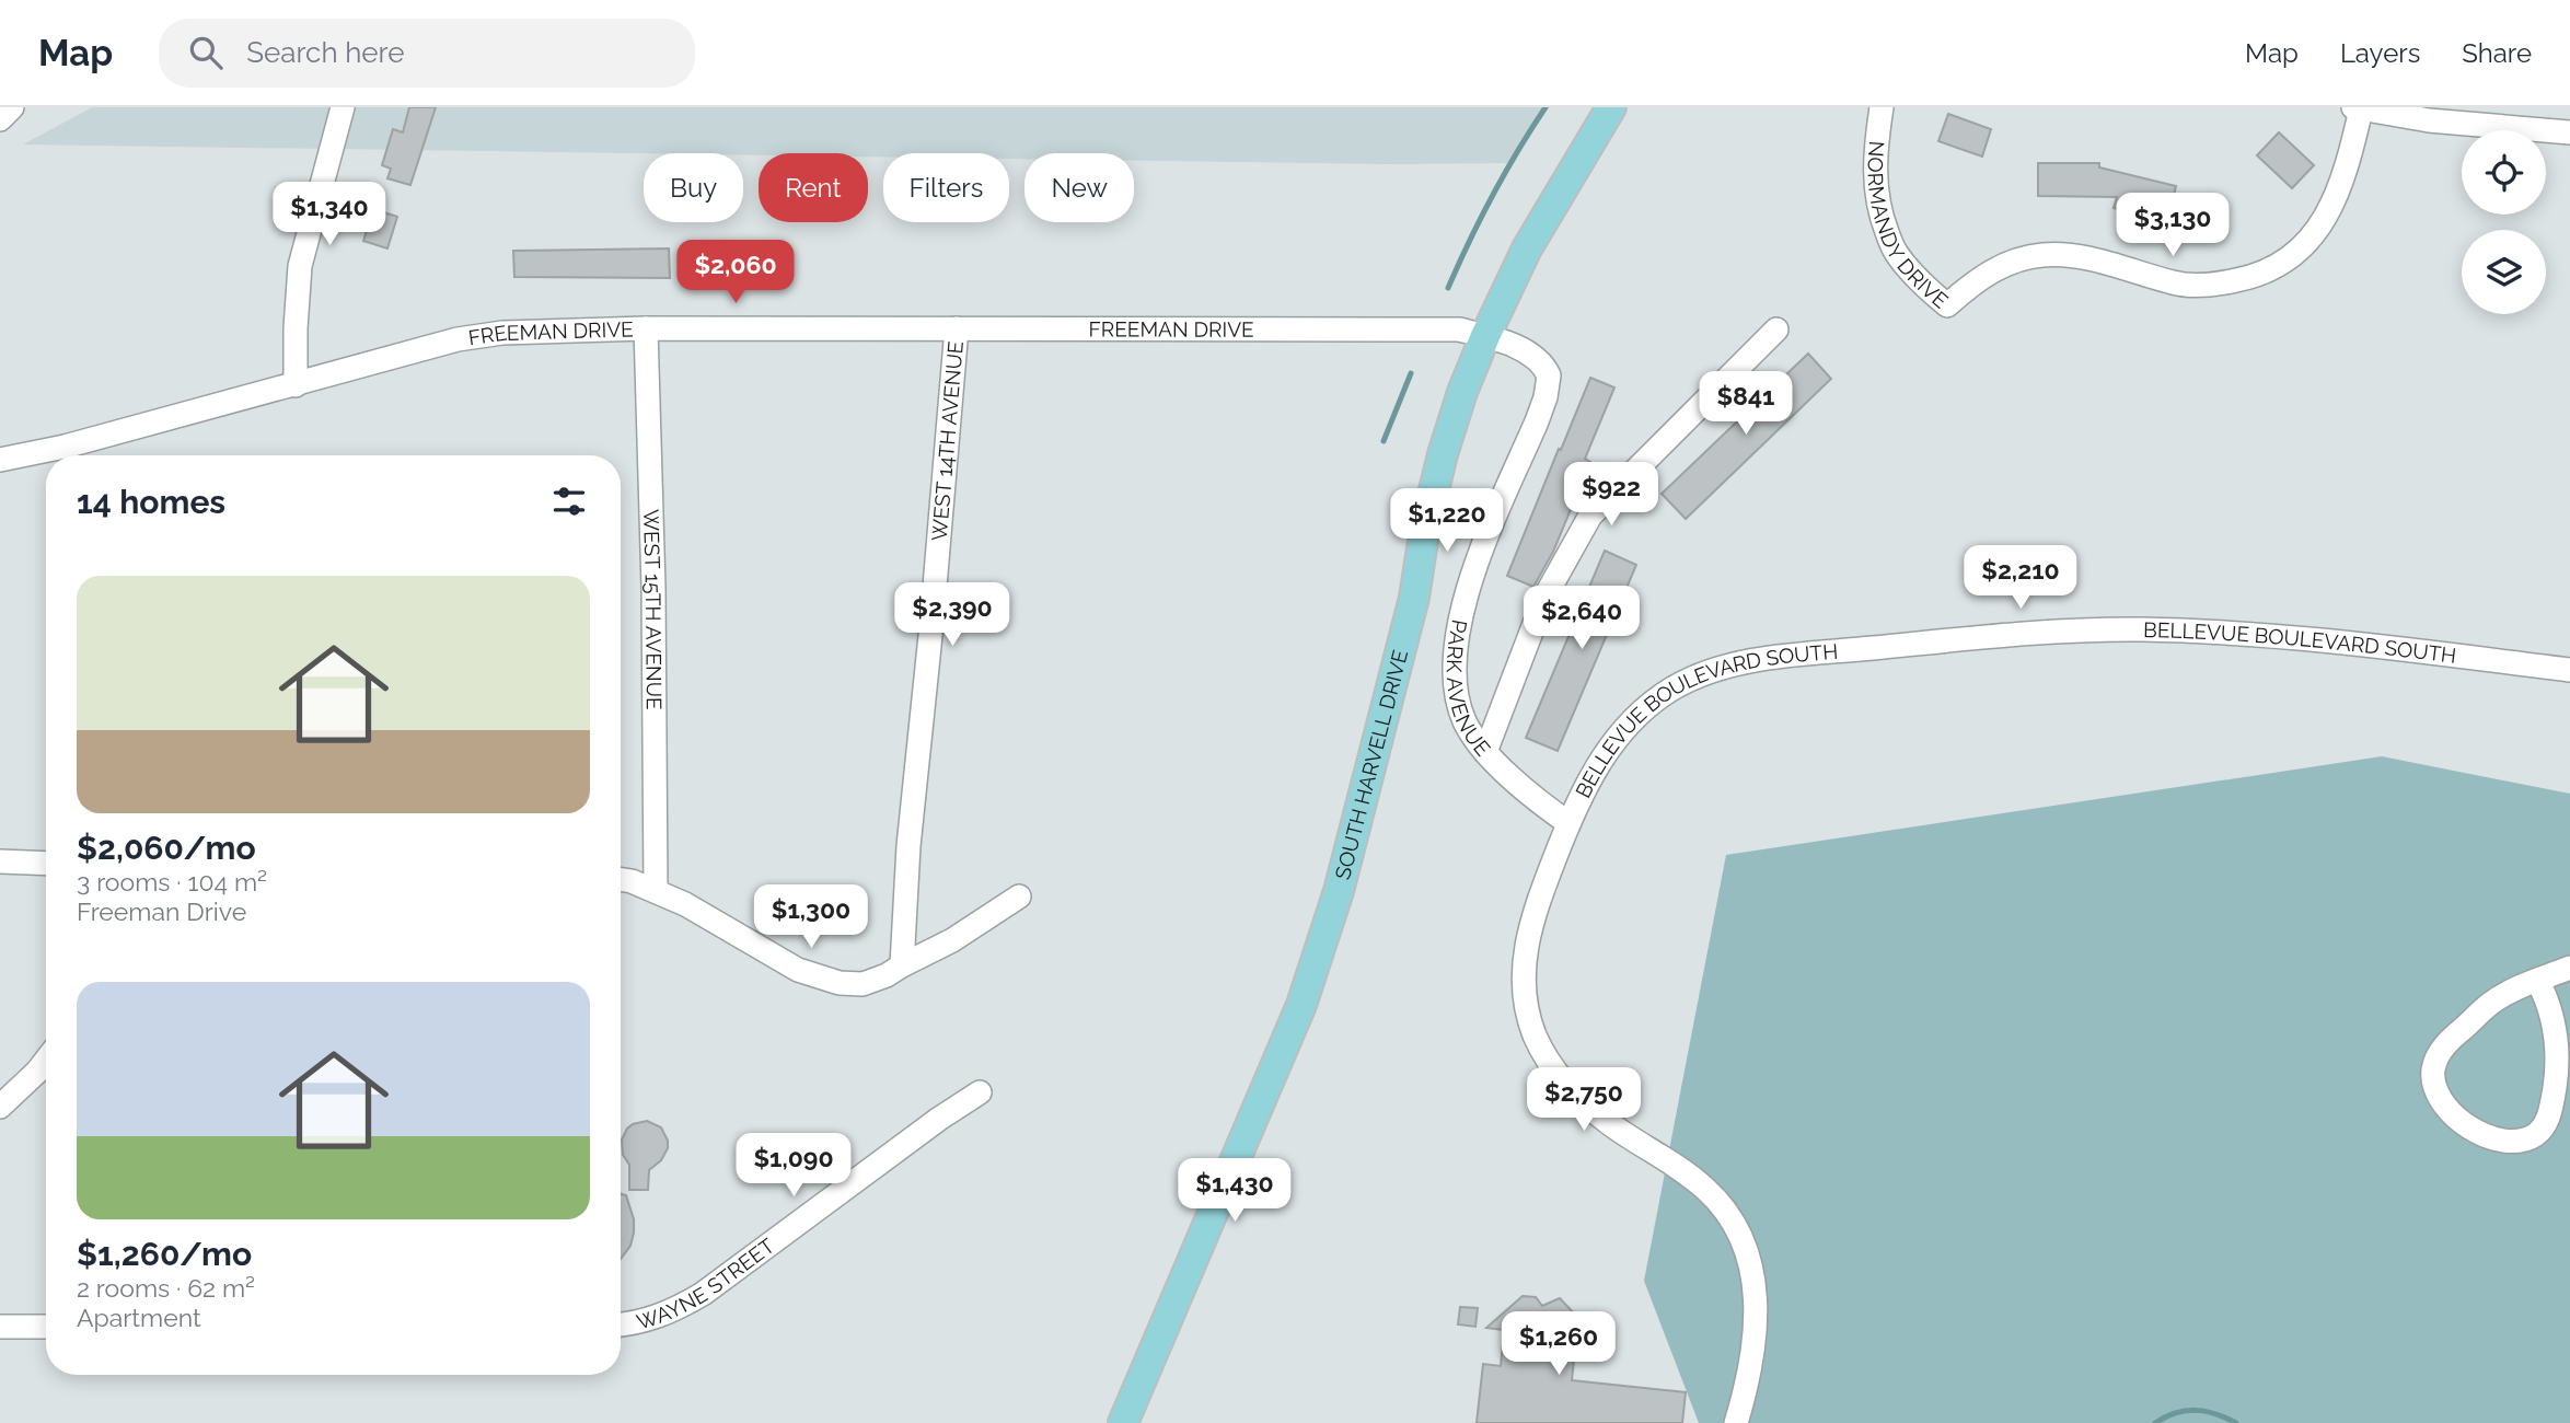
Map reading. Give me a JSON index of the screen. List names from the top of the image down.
{
  "streets": {
    "main road": ["SOUTH HARVELL DRIVE"],
    "street": [
      "NORMANDY DRIVE",
      "FREEMAN DRIVE",
      "WEST 14TH AVENUE",
      "WEST 15TH AVENUE",
      "BELLEVUE BOULEVARD SOUTH",
      "PARK AVENUE",
      "WAYNE STREET"
    ]
  },
  "crossings": [
    ["FREEMAN DRIVE", "WEST 14TH AVENUE"],
    ["FREEMAN DRIVE", "WEST 15TH AVENUE"],
    ["FREEMAN DRIVE", "PARK AVENUE"],
    ["FREEMAN DRIVE", "SOUTH HARVELL DRIVE"],
    ["BELLEVUE BOULEVARD SOUTH", "PARK AVENUE"],
    ["PARK AVENUE", "SOUTH HARVELL DRIVE"]
  ],
  "page": {
    "header": "Map",
    "search": "Search here",
    "nav": ["Map", "Layers", "Share"],
    "chip": [
      "Buy",
      "Rent",
      "Filters",
      "New"
    ],
    "price": [
      "$1,340",
      "$3,130",
      "$2,060",
      "$841",
      "$922",
      "$1,220",
      "$2,210",
      "$2,390",
      "$2,640",
      "$1,300",
      "$2,750",
      "$1,090",
      "$1,430",
      "$1,260"
    ],
    "heading": "14 homes",
    "list": [
      {
        "name": "$2,060/mo",
        "note": "3 rooms · 104 m² · Freeman Drive"
      },
      {
        "name": "$1,260/mo",
        "note": "2 rooms · 62 m² · Apartment"
      }
    ]
  }
}
